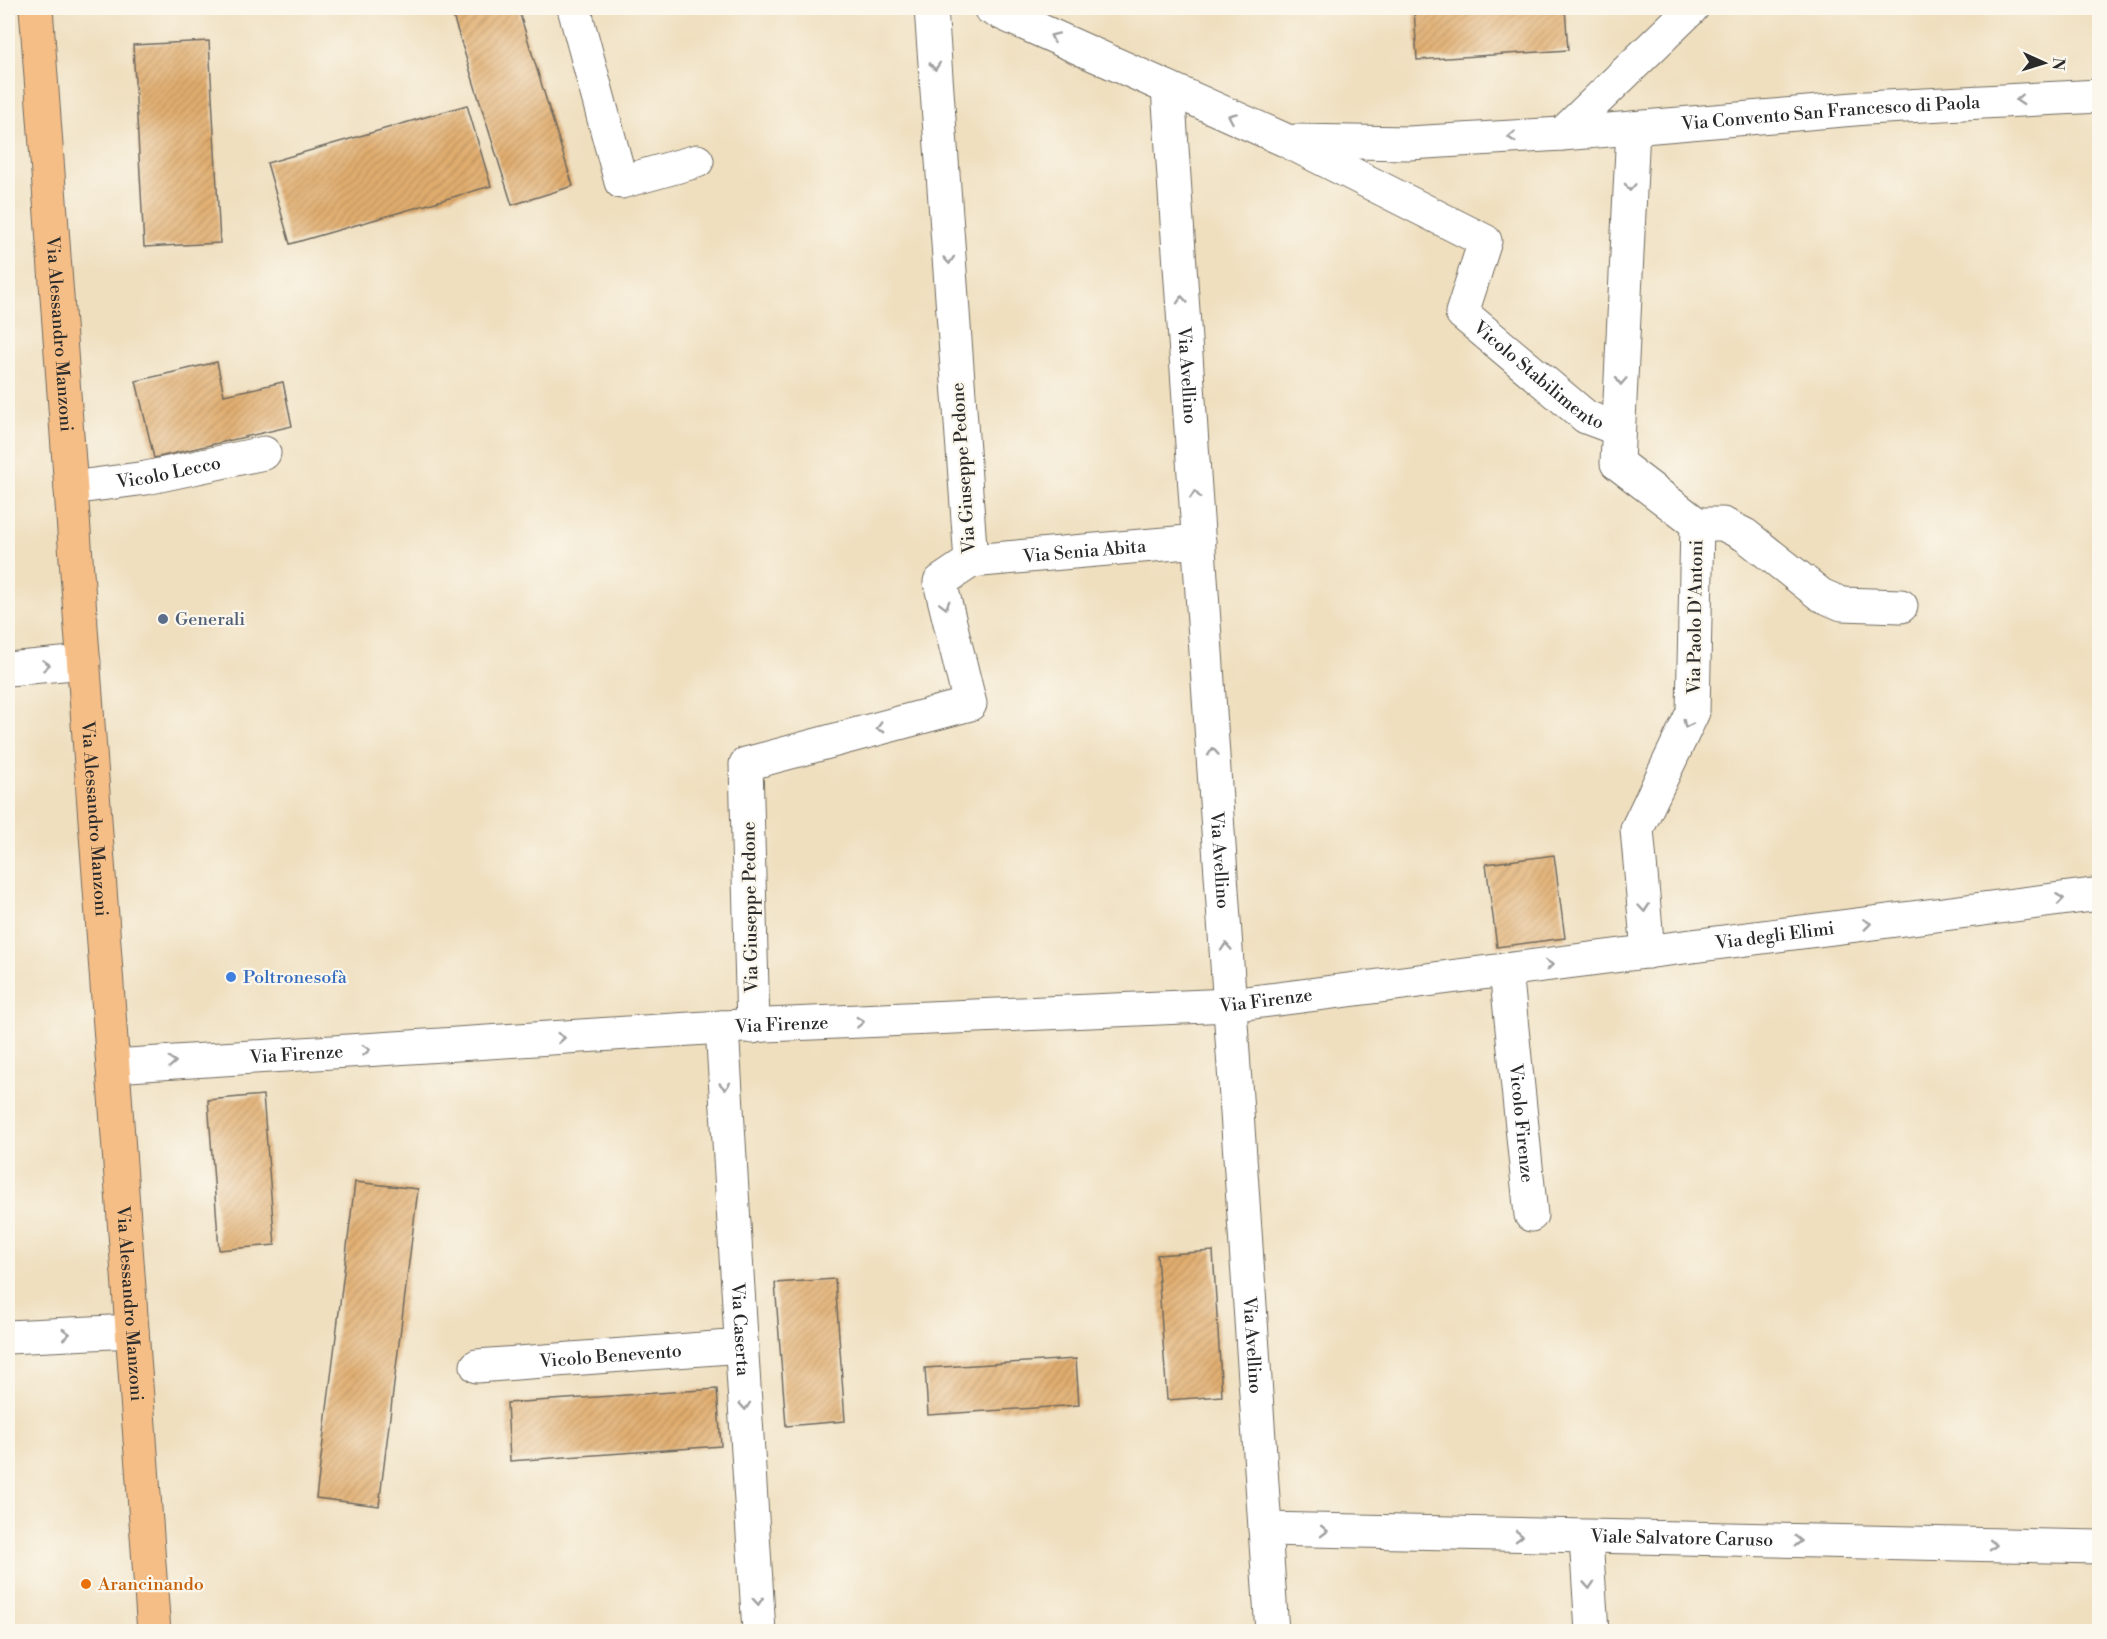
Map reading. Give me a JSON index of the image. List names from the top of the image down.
{
  "streets": {
    "main road": ["Via Alessandro Manzoni"],
    "street": [
      "Via Convento San Francesco di Paola",
      "Vicolo Stabilimento",
      "Via Avellino",
      "Via Giuseppe Pedone",
      "Vicolo Lecco",
      "Via Senia Abita",
      "Via Paolo D'Antoni",
      "Via degli Elimi",
      "Via Firenze",
      "Vicolo Firenze",
      "Via Caserta",
      "Vicolo Benevento",
      "Viale Salvatore Caruso"
    ]
  },
  "crossings": [
    ["Via Convento San Francesco di Paola", "Vicolo Stabilimento"],
    ["Via Convento San Francesco di Paola", "Via Paolo D'Antoni"],
    ["Via Alessandro Manzoni", "Vicolo Lecco"],
    ["Via Alessandro Manzoni", "Via Firenze"],
    ["Vicolo Stabilimento", "Via Paolo D'Antoni"],
    ["Via Avellino", "Via Senia Abita"],
    ["Via Avellino", "Via Firenze"],
    ["Via Avellino", "Viale Salvatore Caruso"],
    ["Via Giuseppe Pedone", "Via Senia Abita"],
    ["Via Giuseppe Pedone", "Via Firenze"],
    ["Via Giuseppe Pedone", "Via Caserta"],
    ["Via Paolo D'Antoni", "Via degli Elimi"],
    ["Via degli Elimi", "Via Firenze"],
    ["Via degli Elimi", "Vicolo Firenze"],
    ["Via Firenze", "Via Caserta"],
    ["Via Caserta", "Vicolo Benevento"]
  ],
  "one_way": [
    "Via Convento San Francesco di Paola",
    "Via Avellino",
    "Via Giuseppe Pedone",
    "Via Paolo D'Antoni",
    "Via degli Elimi",
    "Via Firenze",
    "Via Caserta",
    "Viale Salvatore Caruso"
  ],
  "places": ["Generali", "Poltronesofà", "Arancinando"],
  "north": "right"
}
